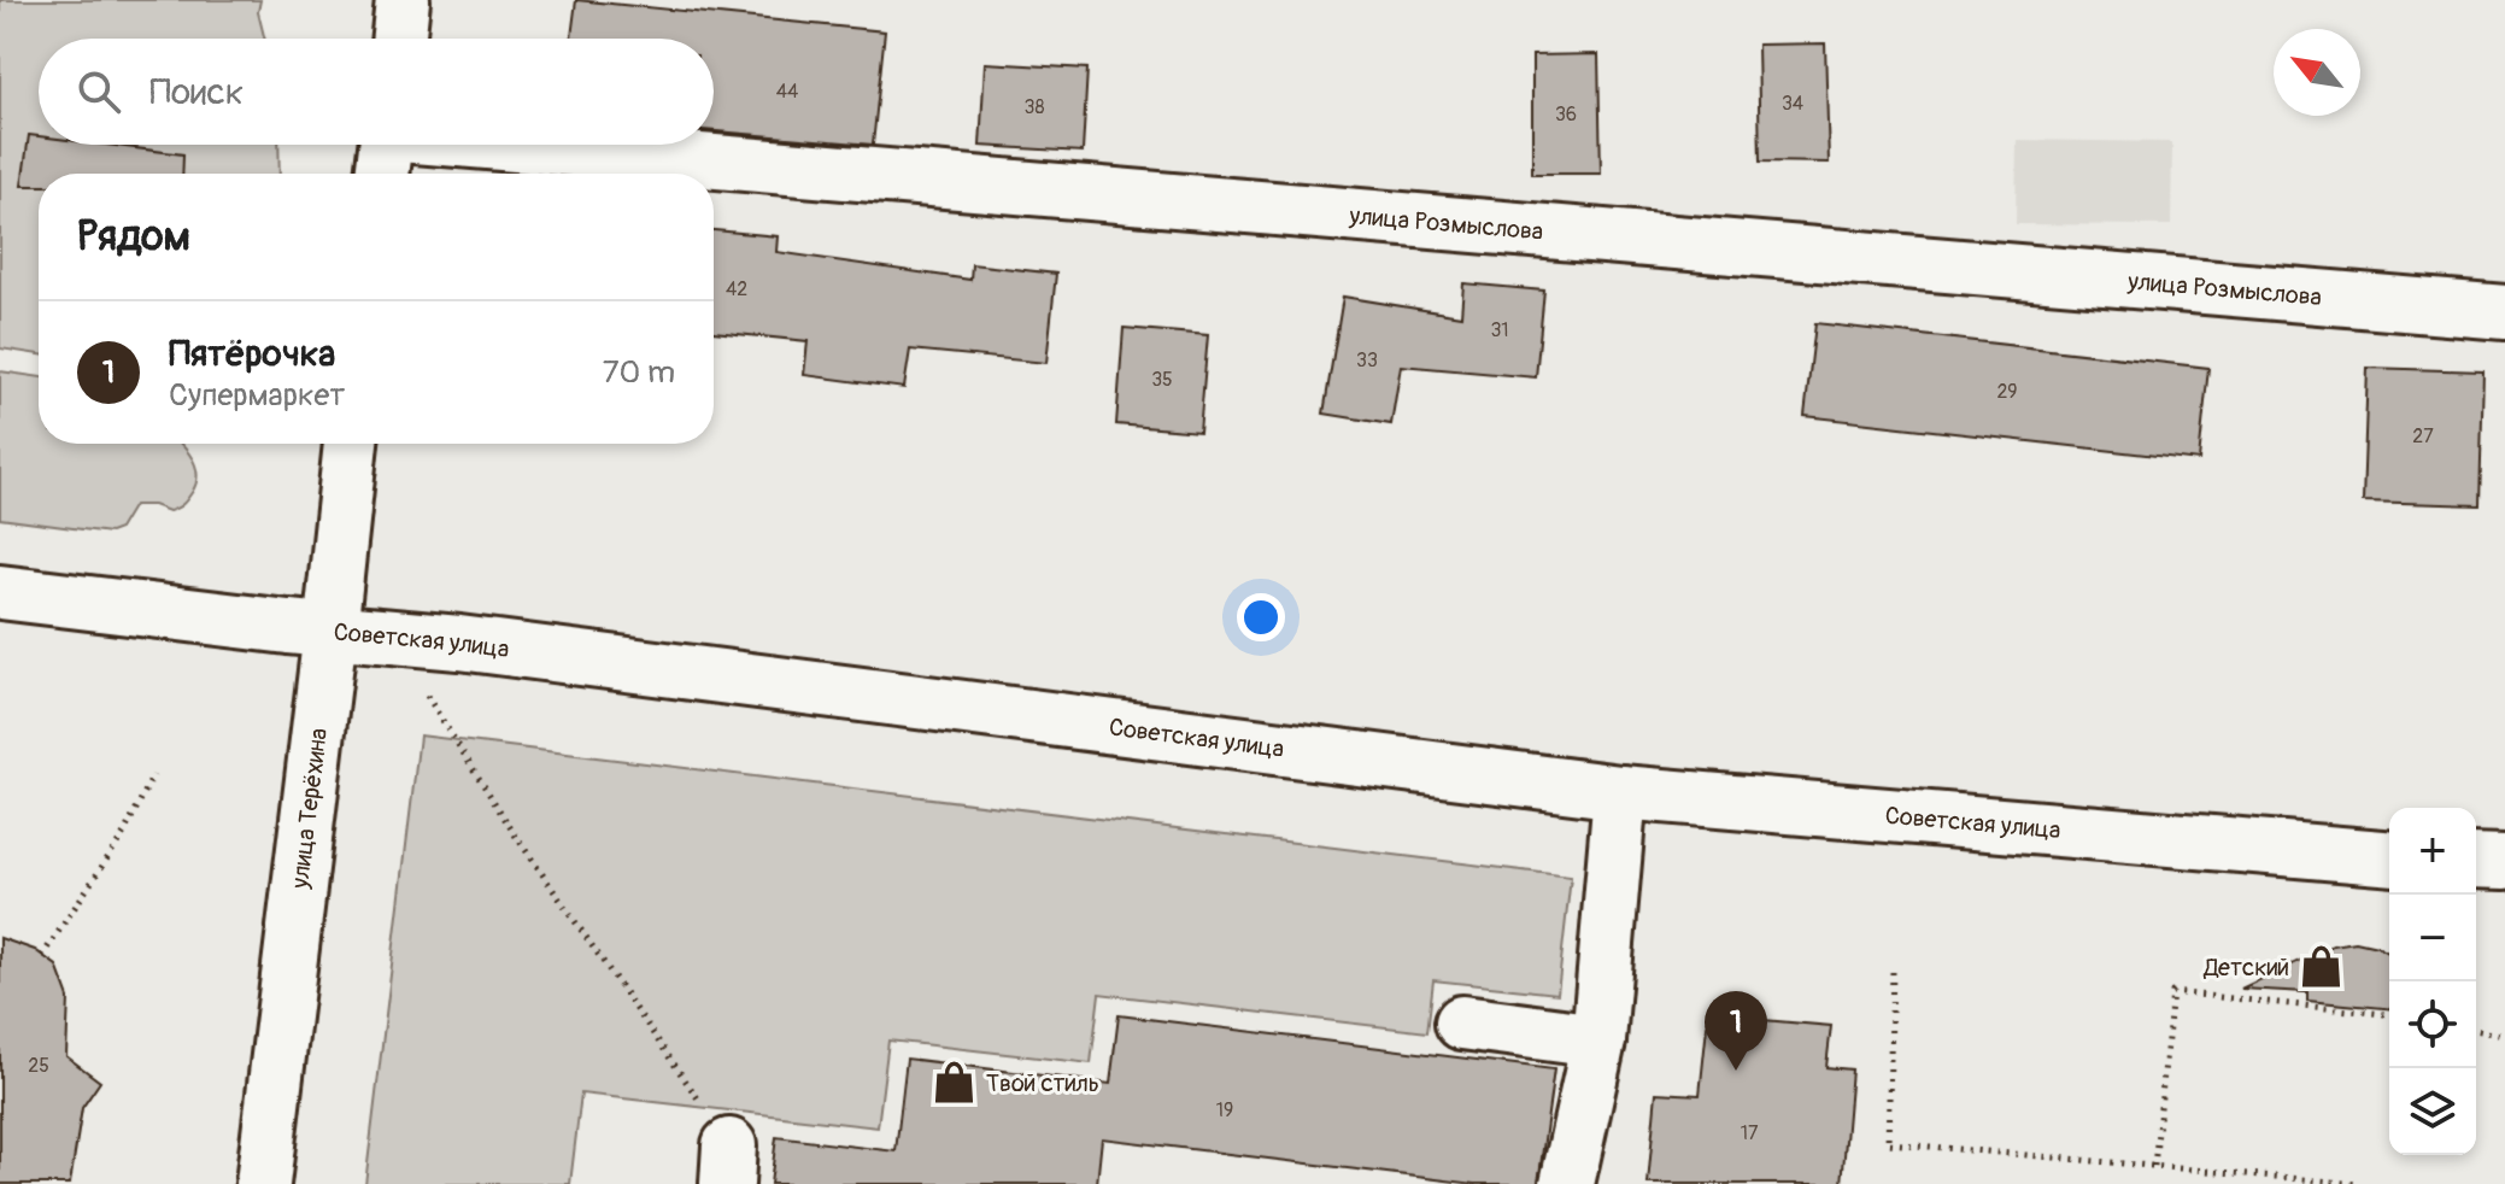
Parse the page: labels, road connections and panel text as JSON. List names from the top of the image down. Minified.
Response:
{"streets":{"main road":["улица Розмыслова","Советская улица","улица Терёхина"]},"crossings":[["Советская улица","улица Терёхина"]],"places":{"shop":["Детский","Твой стиль"]},"house_numbers":["44","34","38","36","42","31","33","35","29","27","25","19","17"],"north":"top left","page":{"search":"Поиск","heading":"Рядом","list":[{"mark":"1","name":"Пятёрочка","note":"Супермаркет","value":"70 m"}],"map_buttons":["+","−"],"pins":"1"}}
